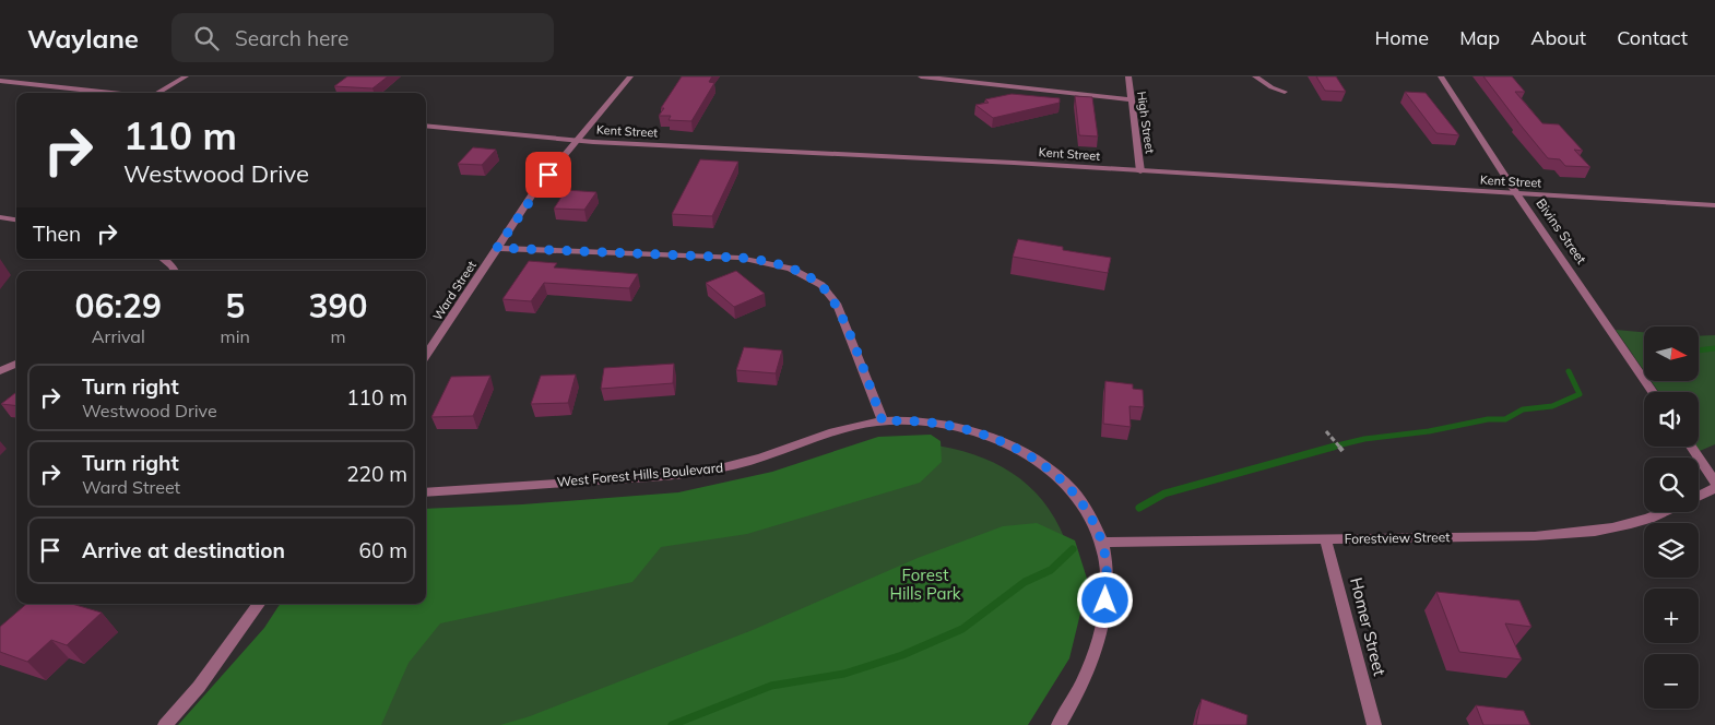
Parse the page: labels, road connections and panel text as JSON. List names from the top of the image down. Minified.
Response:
{"streets":{"street":["High Street","Kent Street","Bivins Street","Ward Street","West Forest Hills Boulevard","Forestview Street","Homer Street"]},"crossings":[["High Street","Kent Street"],["Kent Street","Bivins Street"],["Kent Street","Ward Street"],["West Forest Hills Boulevard","Forestview Street"],["Forestview Street","Homer Street"]],"parks":["Forest Hills Park"],"north":"right","page":{"header":"Waylane","search":"Search here","nav":["Home","Map","About","Contact"],"turn":["110 m","Westwood Drive"],"then":"Then","eta":["06:29","Arrival","5","min","390","m"],"map_buttons":["+","−"],"list":[{"name":"Turn right","note":"Westwood Drive","value":"110 m"},{"name":"Turn right","note":"Ward Street","value":"220 m"},{"name":"Arrive at destination","value":"60 m"}]}}
